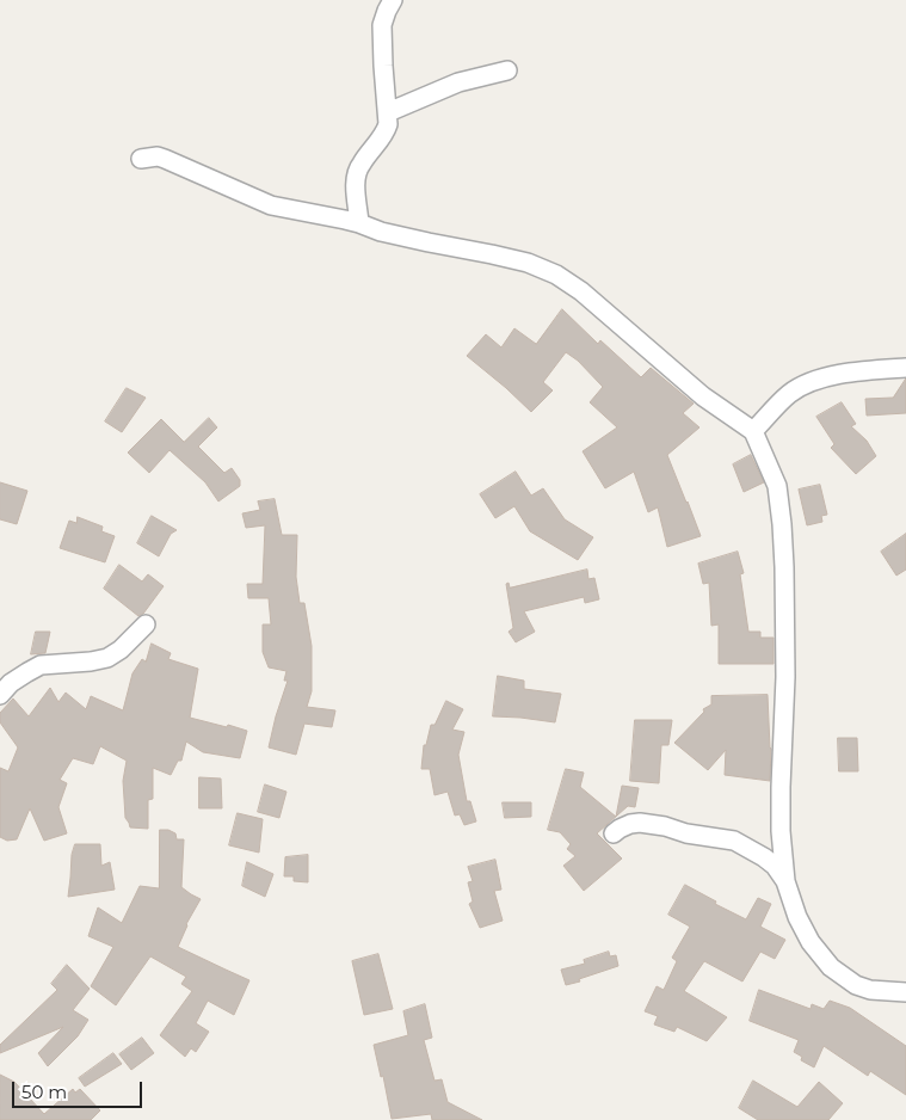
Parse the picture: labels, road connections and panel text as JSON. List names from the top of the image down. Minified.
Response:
{"scale_bar":"50 m"}
